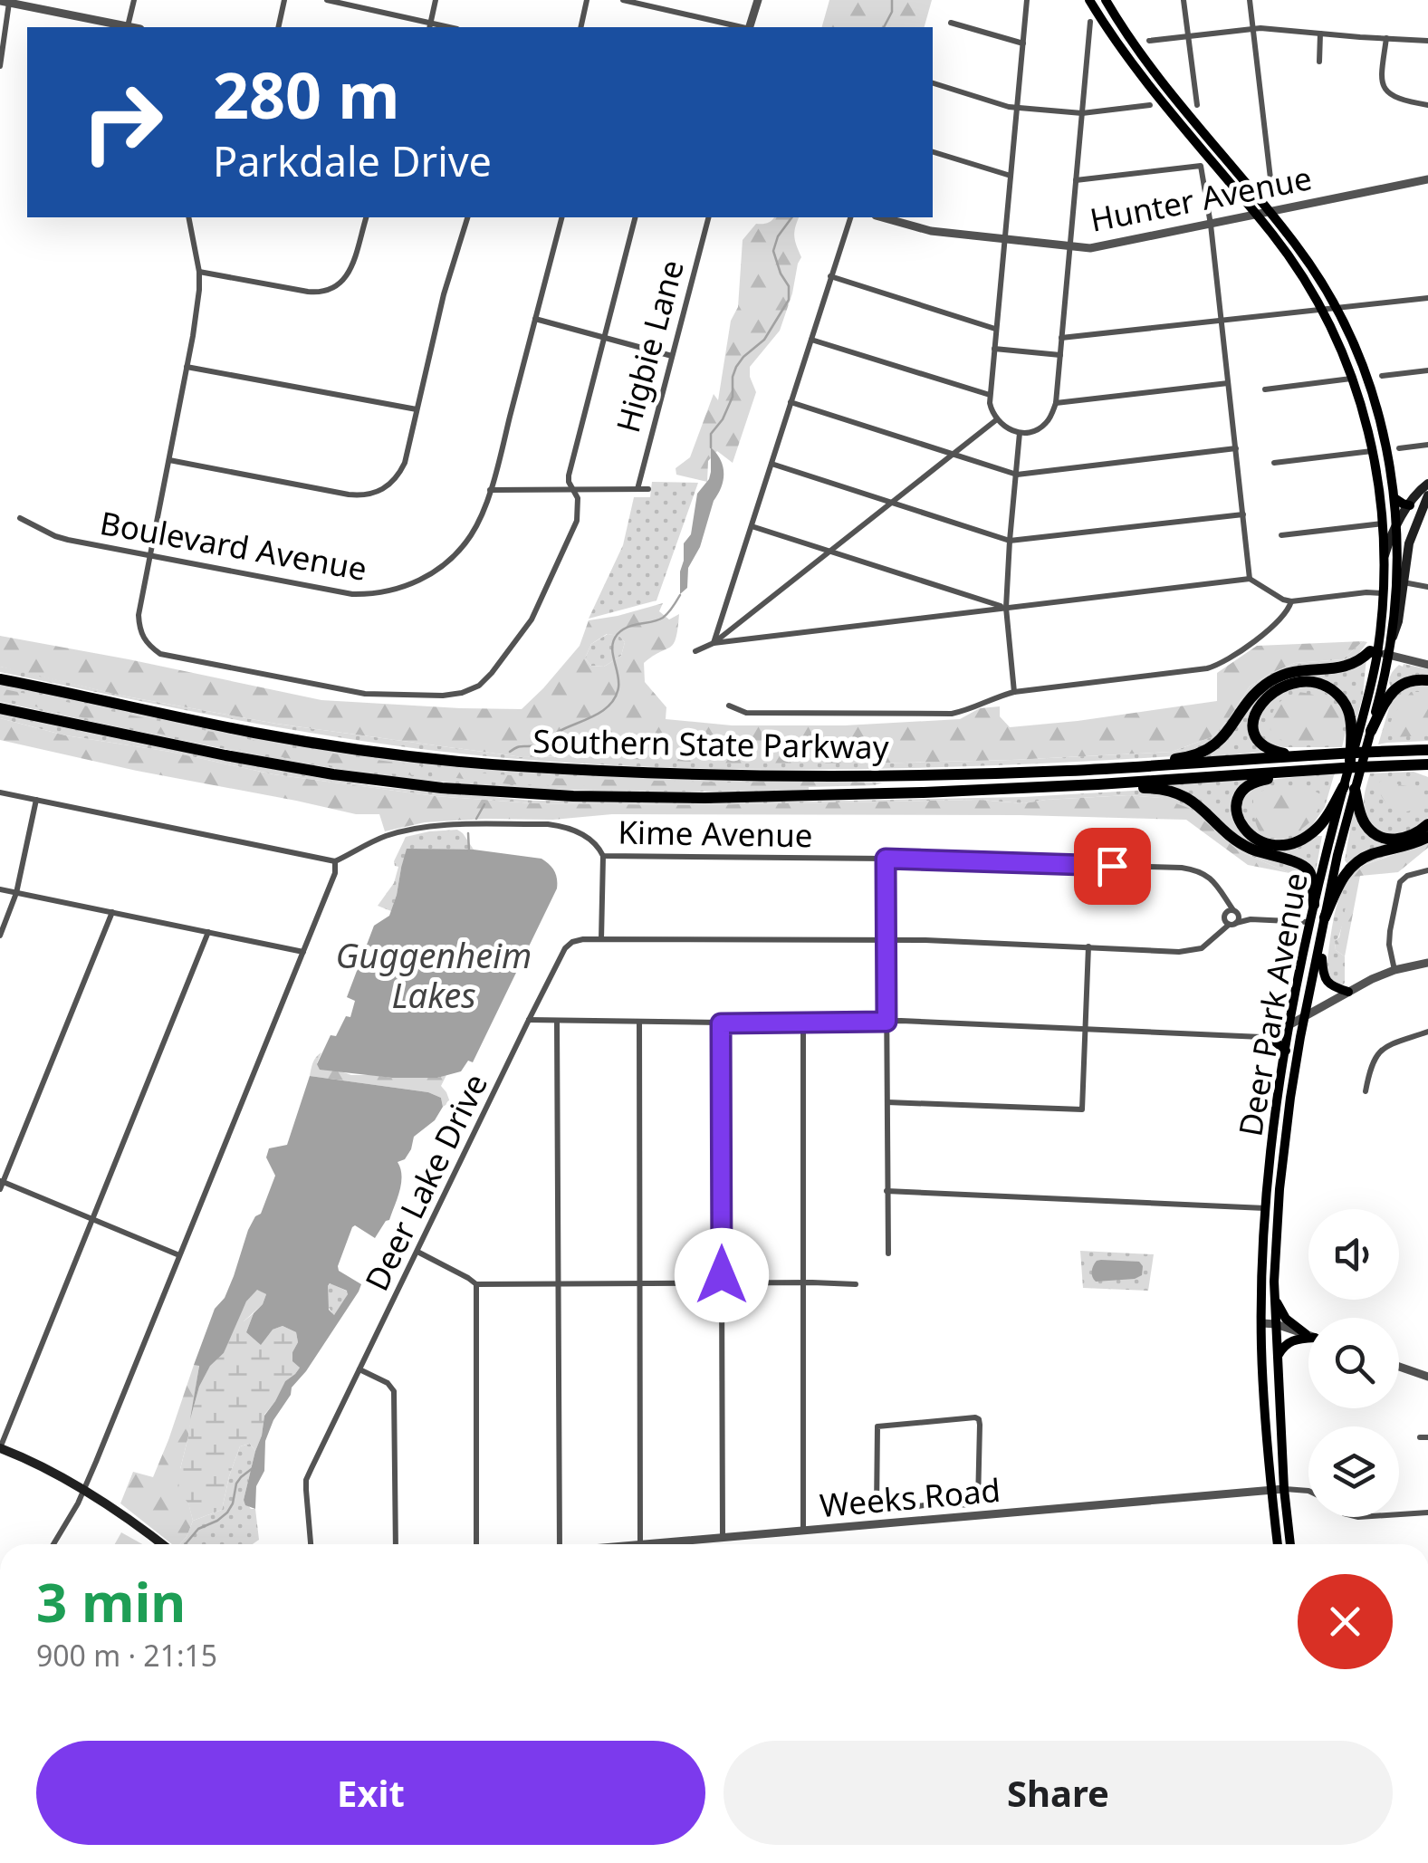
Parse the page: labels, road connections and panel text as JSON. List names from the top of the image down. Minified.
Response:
{"streets":{"highway":["Southern State Parkway"],"main road":["Deer Park Avenue"],"street":["Hunter Avenue","Higbie Lane","Boulevard Avenue","Kime Avenue","Deer Lake Drive","Weeks Road"]},"crossings":[["Deer Park Avenue","Weeks Road"]],"water":["Guggenheim Lakes"],"page":{"turn":["280 m","Parkdale Drive"],"heading":["3 min","900 m · 21:15"],"buttons":["Exit","Share"]}}
